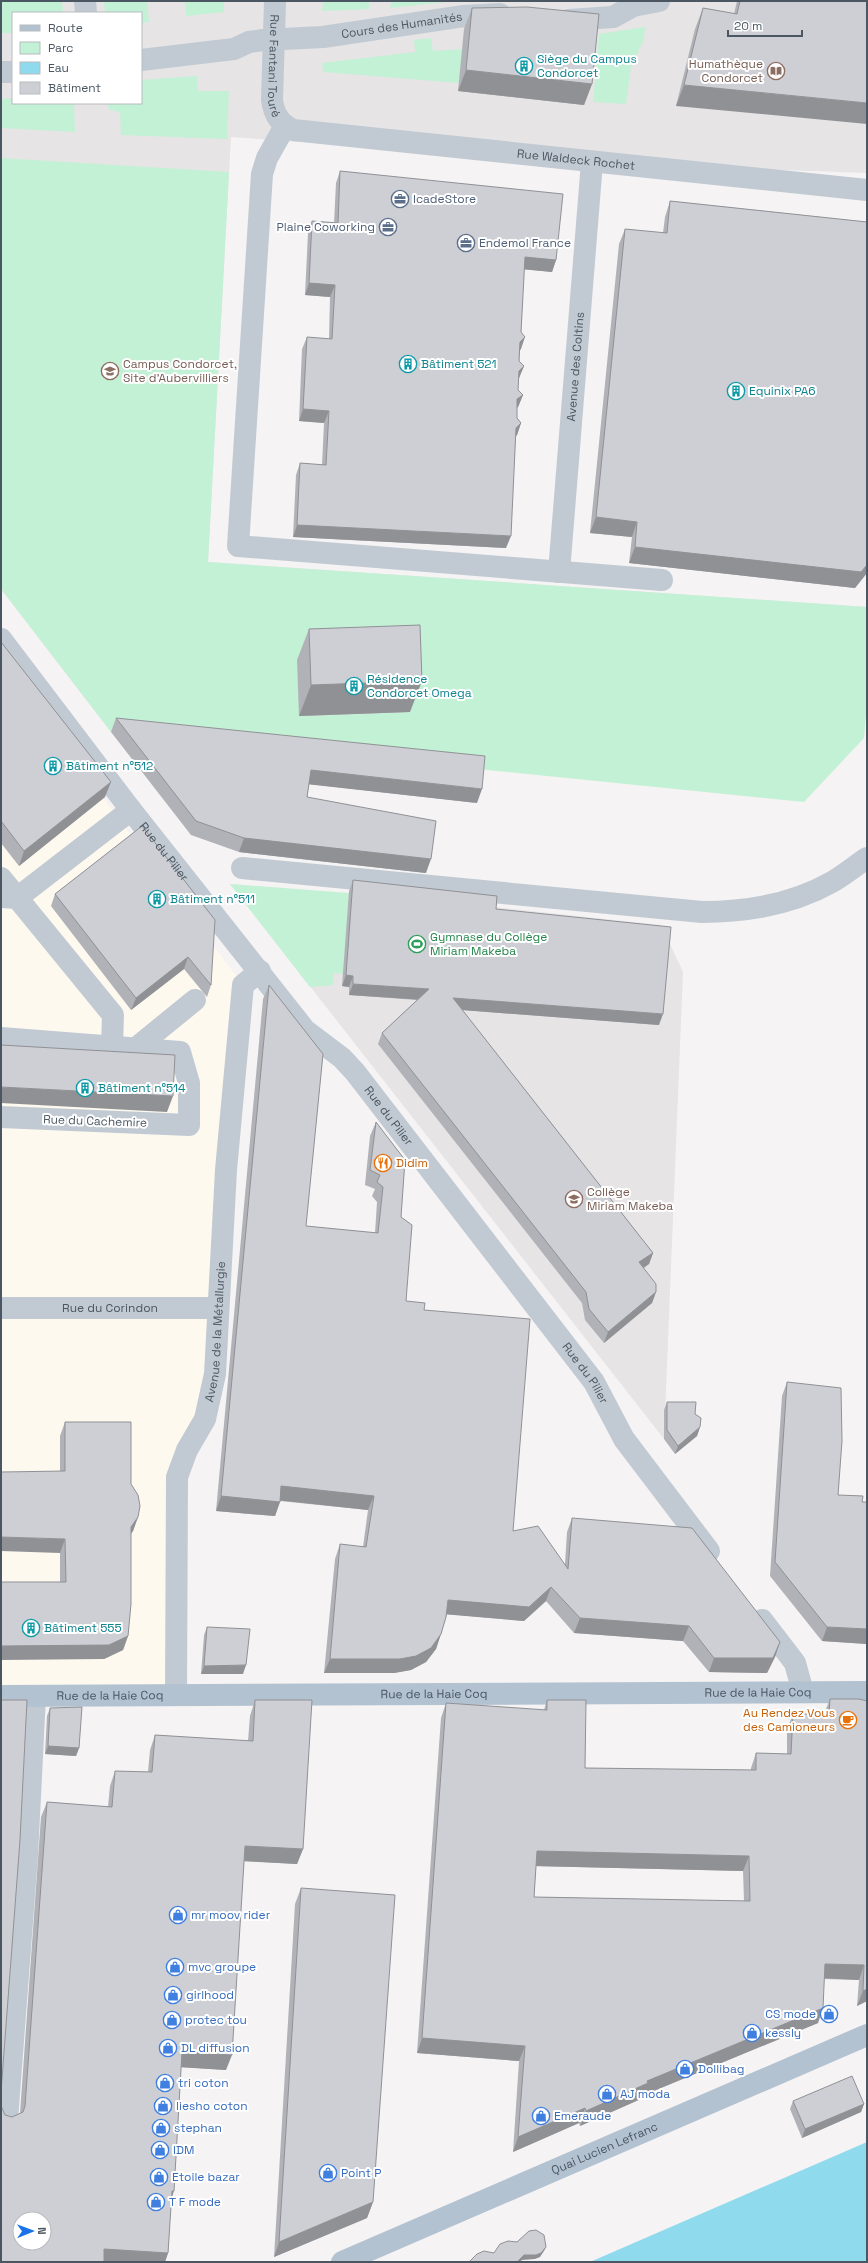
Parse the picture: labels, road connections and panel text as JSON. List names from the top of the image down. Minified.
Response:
{"streets":{"main road":["Rue de la Haie Coq","Quai Lucien Lefranc"],"street":["Cours des Humanités","Rue Fantani Touré","Rue Waldeck Rochet","Avenue des Coltins","Rue du Pilier","Rue du Cachemire","Rue du Corindon","Avenue de la Métallurgie"]},"crossings":[["Cours des Humanités","Rue Fantani Touré"],["Rue Fantani Touré","Rue Waldeck Rochet"],["Rue Waldeck Rochet","Avenue des Coltins"],["Rue du Pilier","Avenue de la Métallurgie"],["Rue du Corindon","Avenue de la Métallurgie"],["Avenue de la Métallurgie","Rue de la Haie Coq"]],"places":{"building":["Siège du Campus Condorcet","Bâtiment 521","Equinix PA6","Résidence Condorcet Omega","Bâtiment n°512","Bâtiment n°511","Bâtiment n°514","Bâtiment 555"],"library":["Humathèque Condorcet"],"office":["IcadeStore","Plaine Coworking","Endemol France"],"school or university":["Campus Condorcet, Site d'Aubervilliers","Collège Miriam Makeba"],"sports":["Gymnase du Collège Miriam Makeba"],"restaurant":["Didim"],"cafe":["Au Rendez Vous des Camioneurs"],"shop":["mr moov rider","mvc groupe","girlhood","CS mode","protec tou","kessly","DL diffusion","Dollibag","tri coton","AJ moda","liesho coton","Emeraude","stephan","IDM","Point P","Etoile bazar","T F mode"]},"legend":["Route","Parc","Eau","Bâtiment"],"scale_bar":"20 m","north":"right"}
